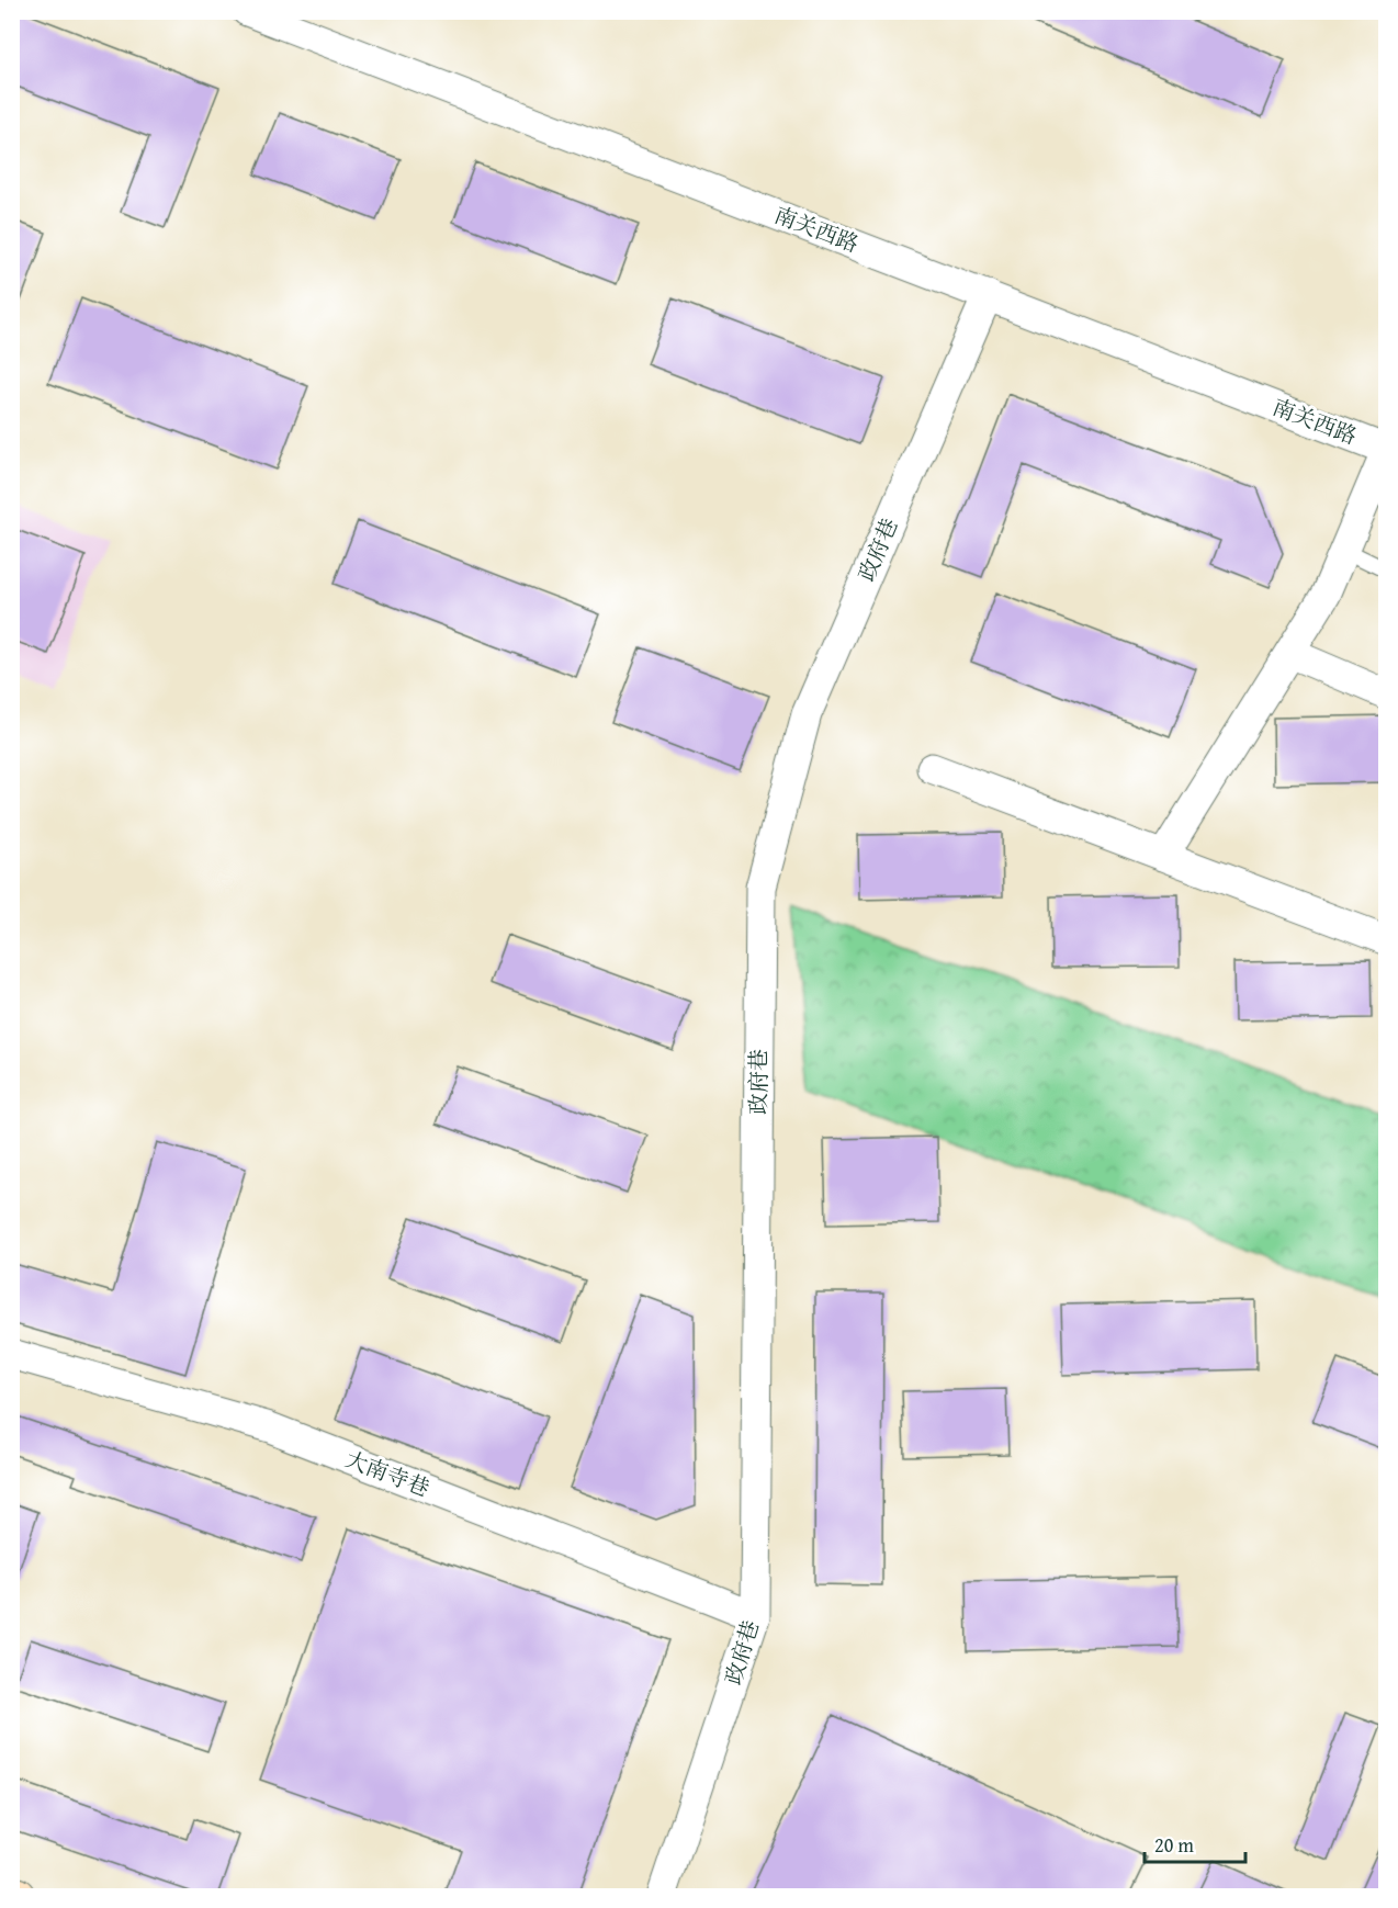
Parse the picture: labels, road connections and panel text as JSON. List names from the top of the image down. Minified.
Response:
{"streets":{"street":["南关西路","政府巷","大南寺巷"]},"crossings":[["南关西路","政府巷"],["政府巷","大南寺巷"]],"scale_bar":"20 m"}
